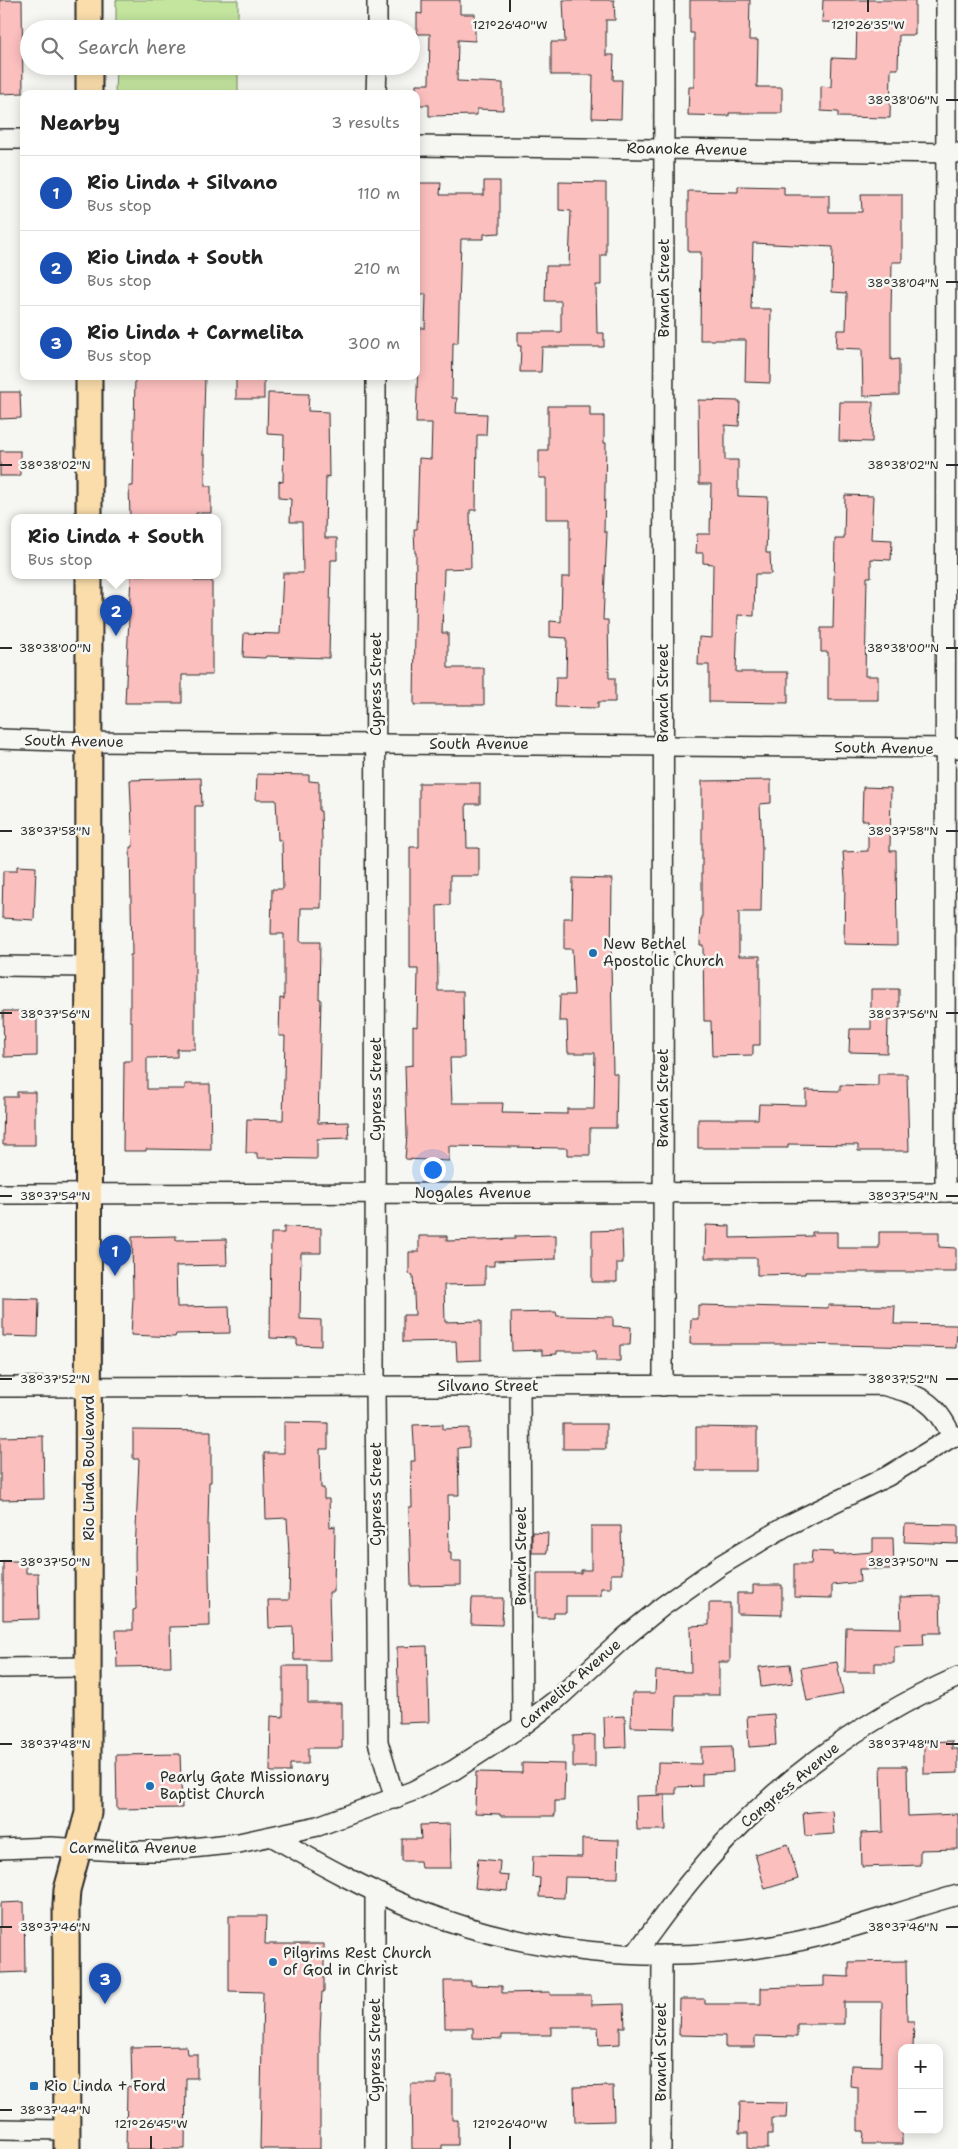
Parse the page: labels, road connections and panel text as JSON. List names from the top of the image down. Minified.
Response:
{"streets":{"main road":["Rio Linda Boulevard"],"street":["Roanoke Avenue","Branch Street","Cypress Street","South Avenue","Nogales Avenue","Silvano Street","Carmelita Avenue","Congress Avenue"]},"crossings":[["Roanoke Avenue","Branch Street"],["Branch Street","South Avenue"],["Branch Street","Nogales Avenue"],["Branch Street","Silvano Street"],["Branch Street","Carmelita Avenue"],["Cypress Street","South Avenue"],["Cypress Street","Nogales Avenue"],["Cypress Street","Silvano Street"],["Cypress Street","Carmelita Avenue"],["South Avenue","Rio Linda Boulevard"],["Nogales Avenue","Rio Linda Boulevard"],["Silvano Street","Rio Linda Boulevard"],["Silvano Street","Carmelita Avenue"],["Rio Linda Boulevard","Carmelita Avenue"]],"places":{"other":["New Bethel Apostolic Church","Pearly Gate Missionary Baptist Church","Pilgrims Rest Church of God in Christ"],"transit":["Rio Linda + Ford"]},"page":{"search":"Search here","heading":["Nearby","3 results"],"list":[{"mark":"1","name":"Rio Linda + Silvano","note":"Bus stop","value":"110 m"},{"mark":"2","name":"Rio Linda + South","note":"Bus stop","value":"210 m"},{"mark":"3","name":"Rio Linda + Carmelita","note":"Bus stop","value":"300 m"}],"popup":["Rio Linda + South","Bus stop"],"pins":["2","1","3"],"map_buttons":["+","−"]},"coordinates":["121°26'40\"W","121°26'35\"W","38°38'06\"N","38°38'04\"N","38°38'02\"N","38°38'00\"N","38°37'58\"N","38°37'56\"N","38°37'54\"N","38°37'52\"N","38°37'50\"N","38°37'48\"N","38°37'46\"N","38°37'44\"N","121°26'45\"W"]}
